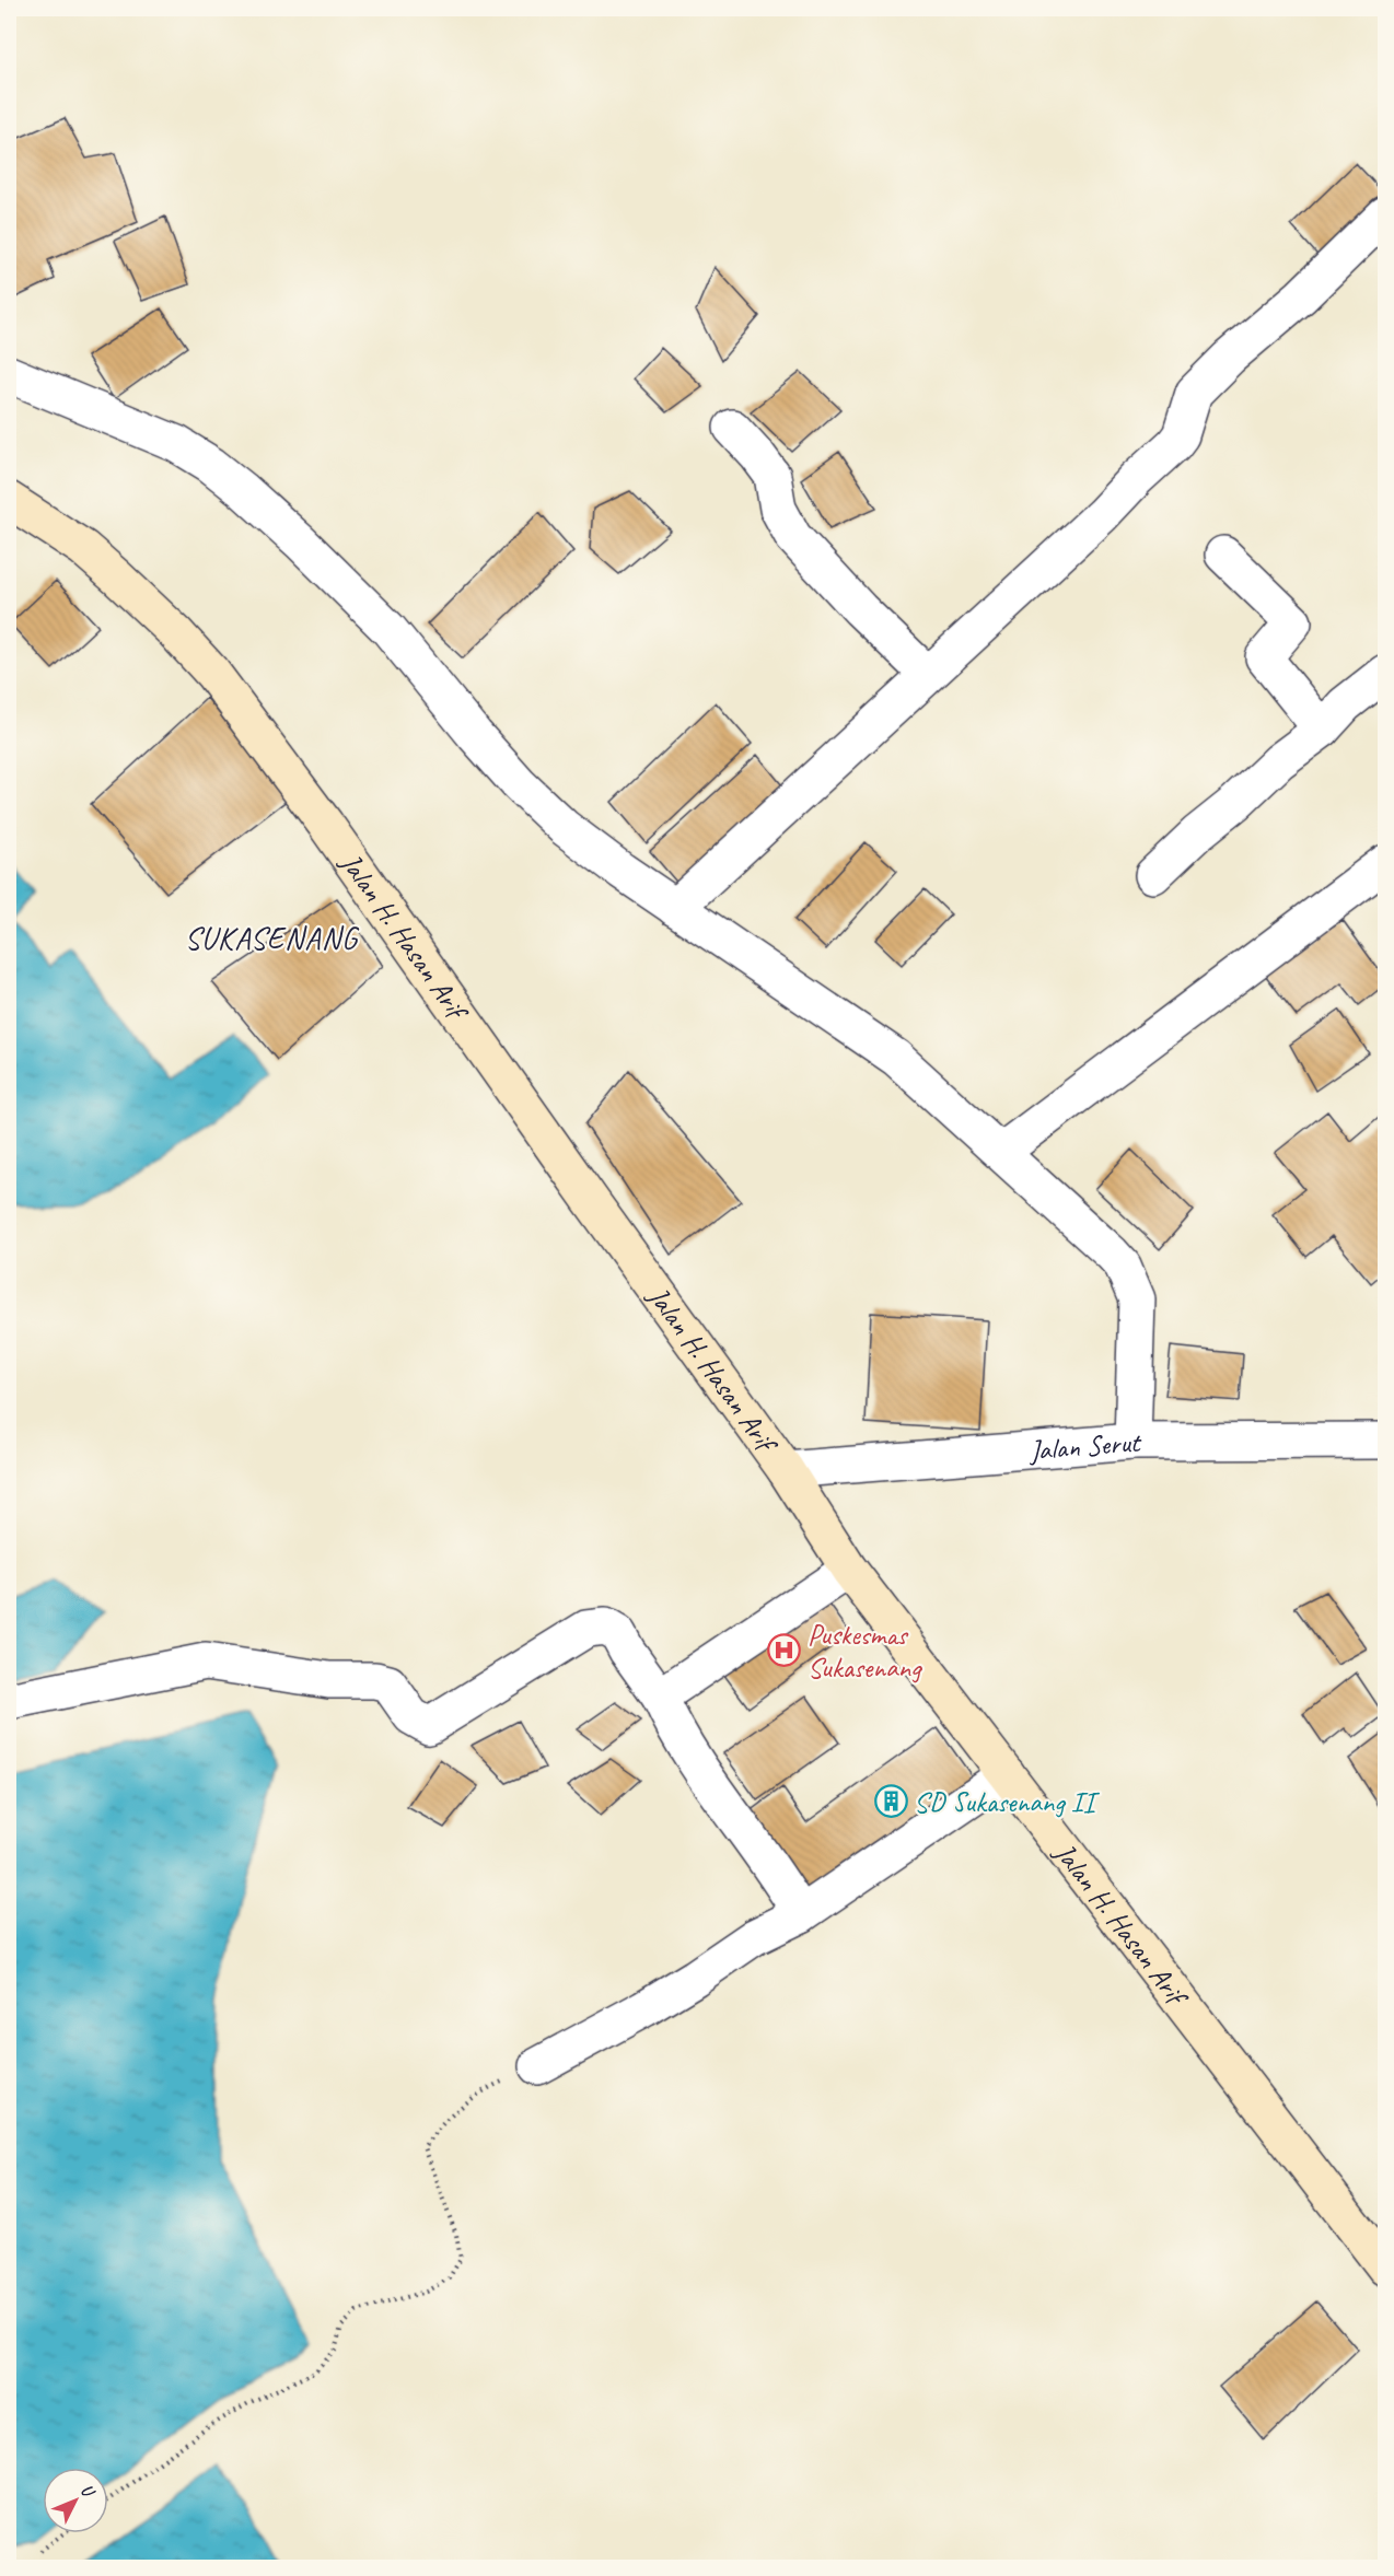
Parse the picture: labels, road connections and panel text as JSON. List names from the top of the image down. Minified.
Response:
{"streets":{"main road":["Jalan H. Hasan Arif"],"street":["Jalan Serut"]},"crossings":[["Jalan H. Hasan Arif","Jalan Serut"]],"districts":["SUKASENANG"],"places":{"hospital":["Puskesmas Sukasenang"],"building":["SD Sukasenang II"]},"north":"top right"}
